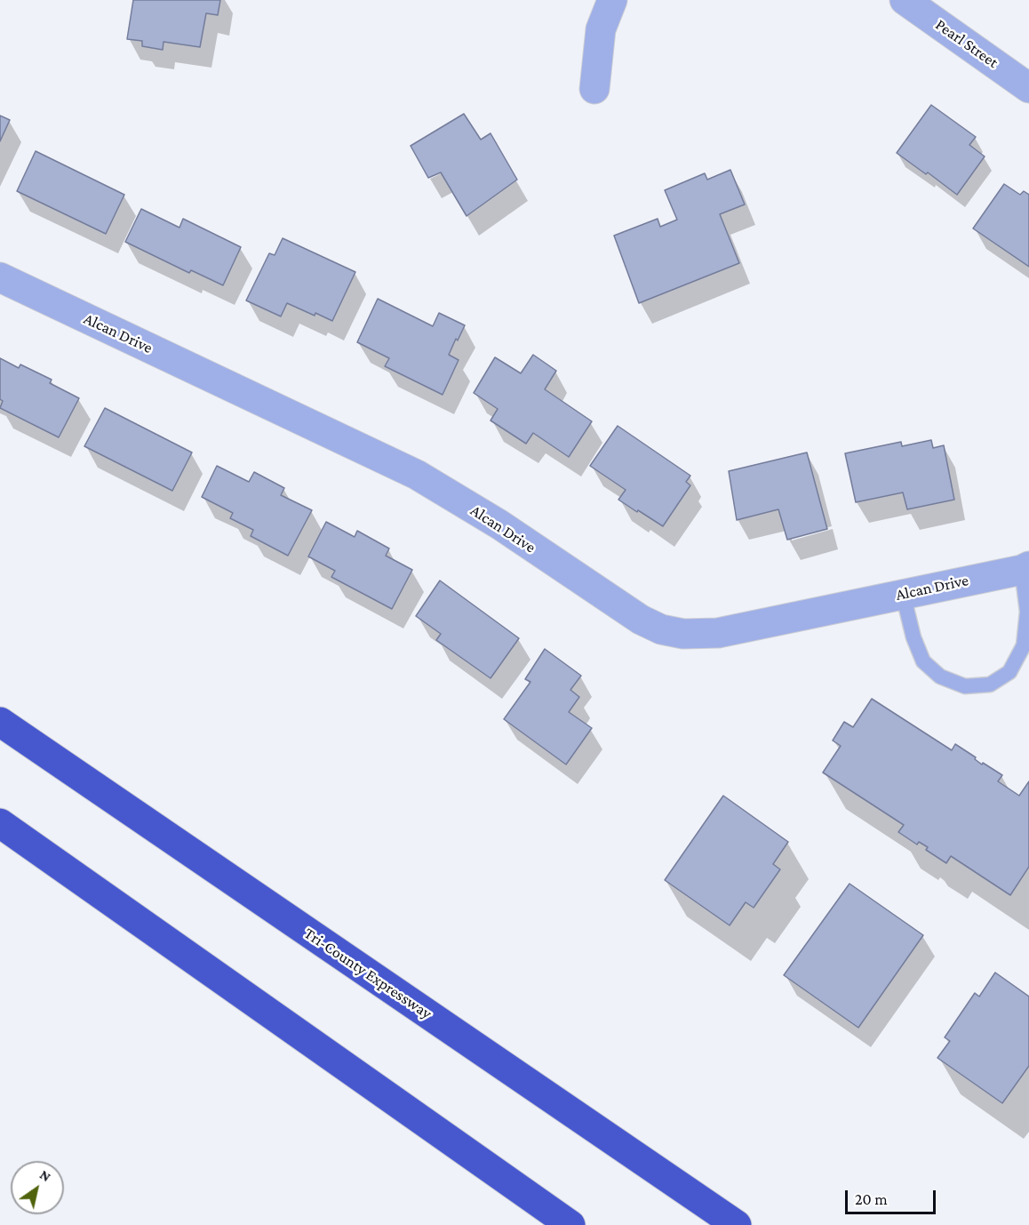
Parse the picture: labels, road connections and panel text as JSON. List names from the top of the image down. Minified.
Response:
{"streets":{"highway":["Tri-County Expressway"],"street":["Pearl Street","Alcan Drive"]},"scale_bar":"20 m","north":"top right"}
